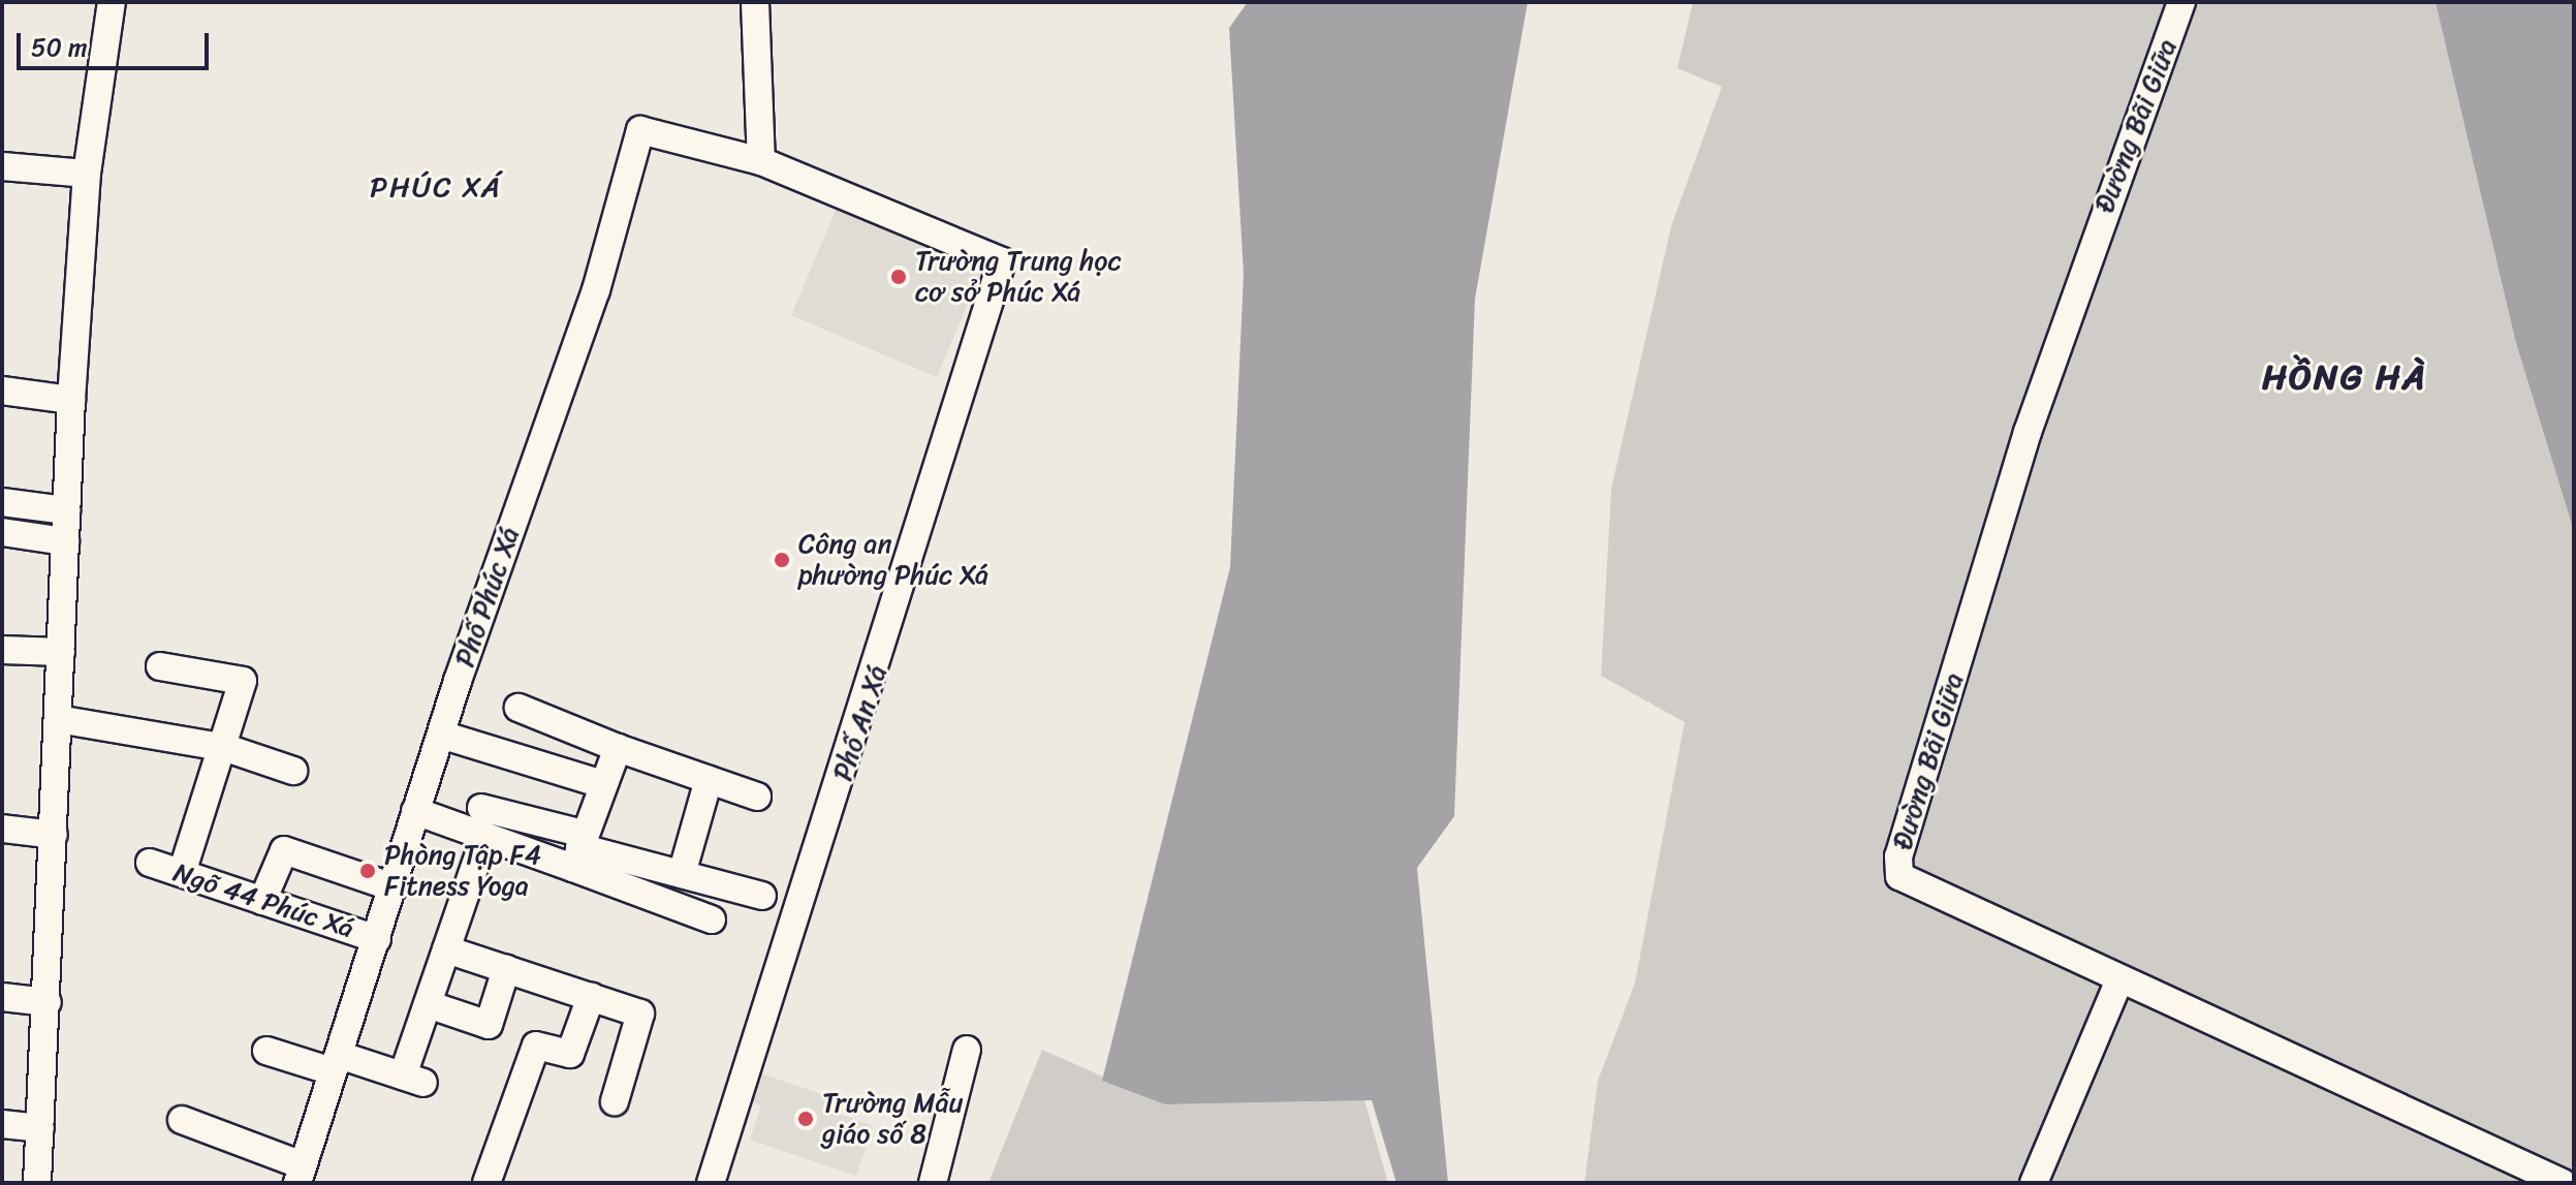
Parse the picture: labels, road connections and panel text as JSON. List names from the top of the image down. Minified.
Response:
{"streets":{"street":["Đường Bãi Giữa","Phố Phúc Xá","Phố An Xá","Ngõ 44 Phúc Xá"]},"crossings":[["Phố Phúc Xá","Phố An Xá"],["Phố Phúc Xá","Ngõ 44 Phúc Xá"]],"districts":["PHÚC XÁ","HỒNG HÀ"],"places":["Trường Trung học cơ sở Phúc Xá","Công an phường Phúc Xá","Phòng Tập F4 Fitness Yoga","Trường Mẫu giáo số 8"],"scale_bar":"50 m"}
